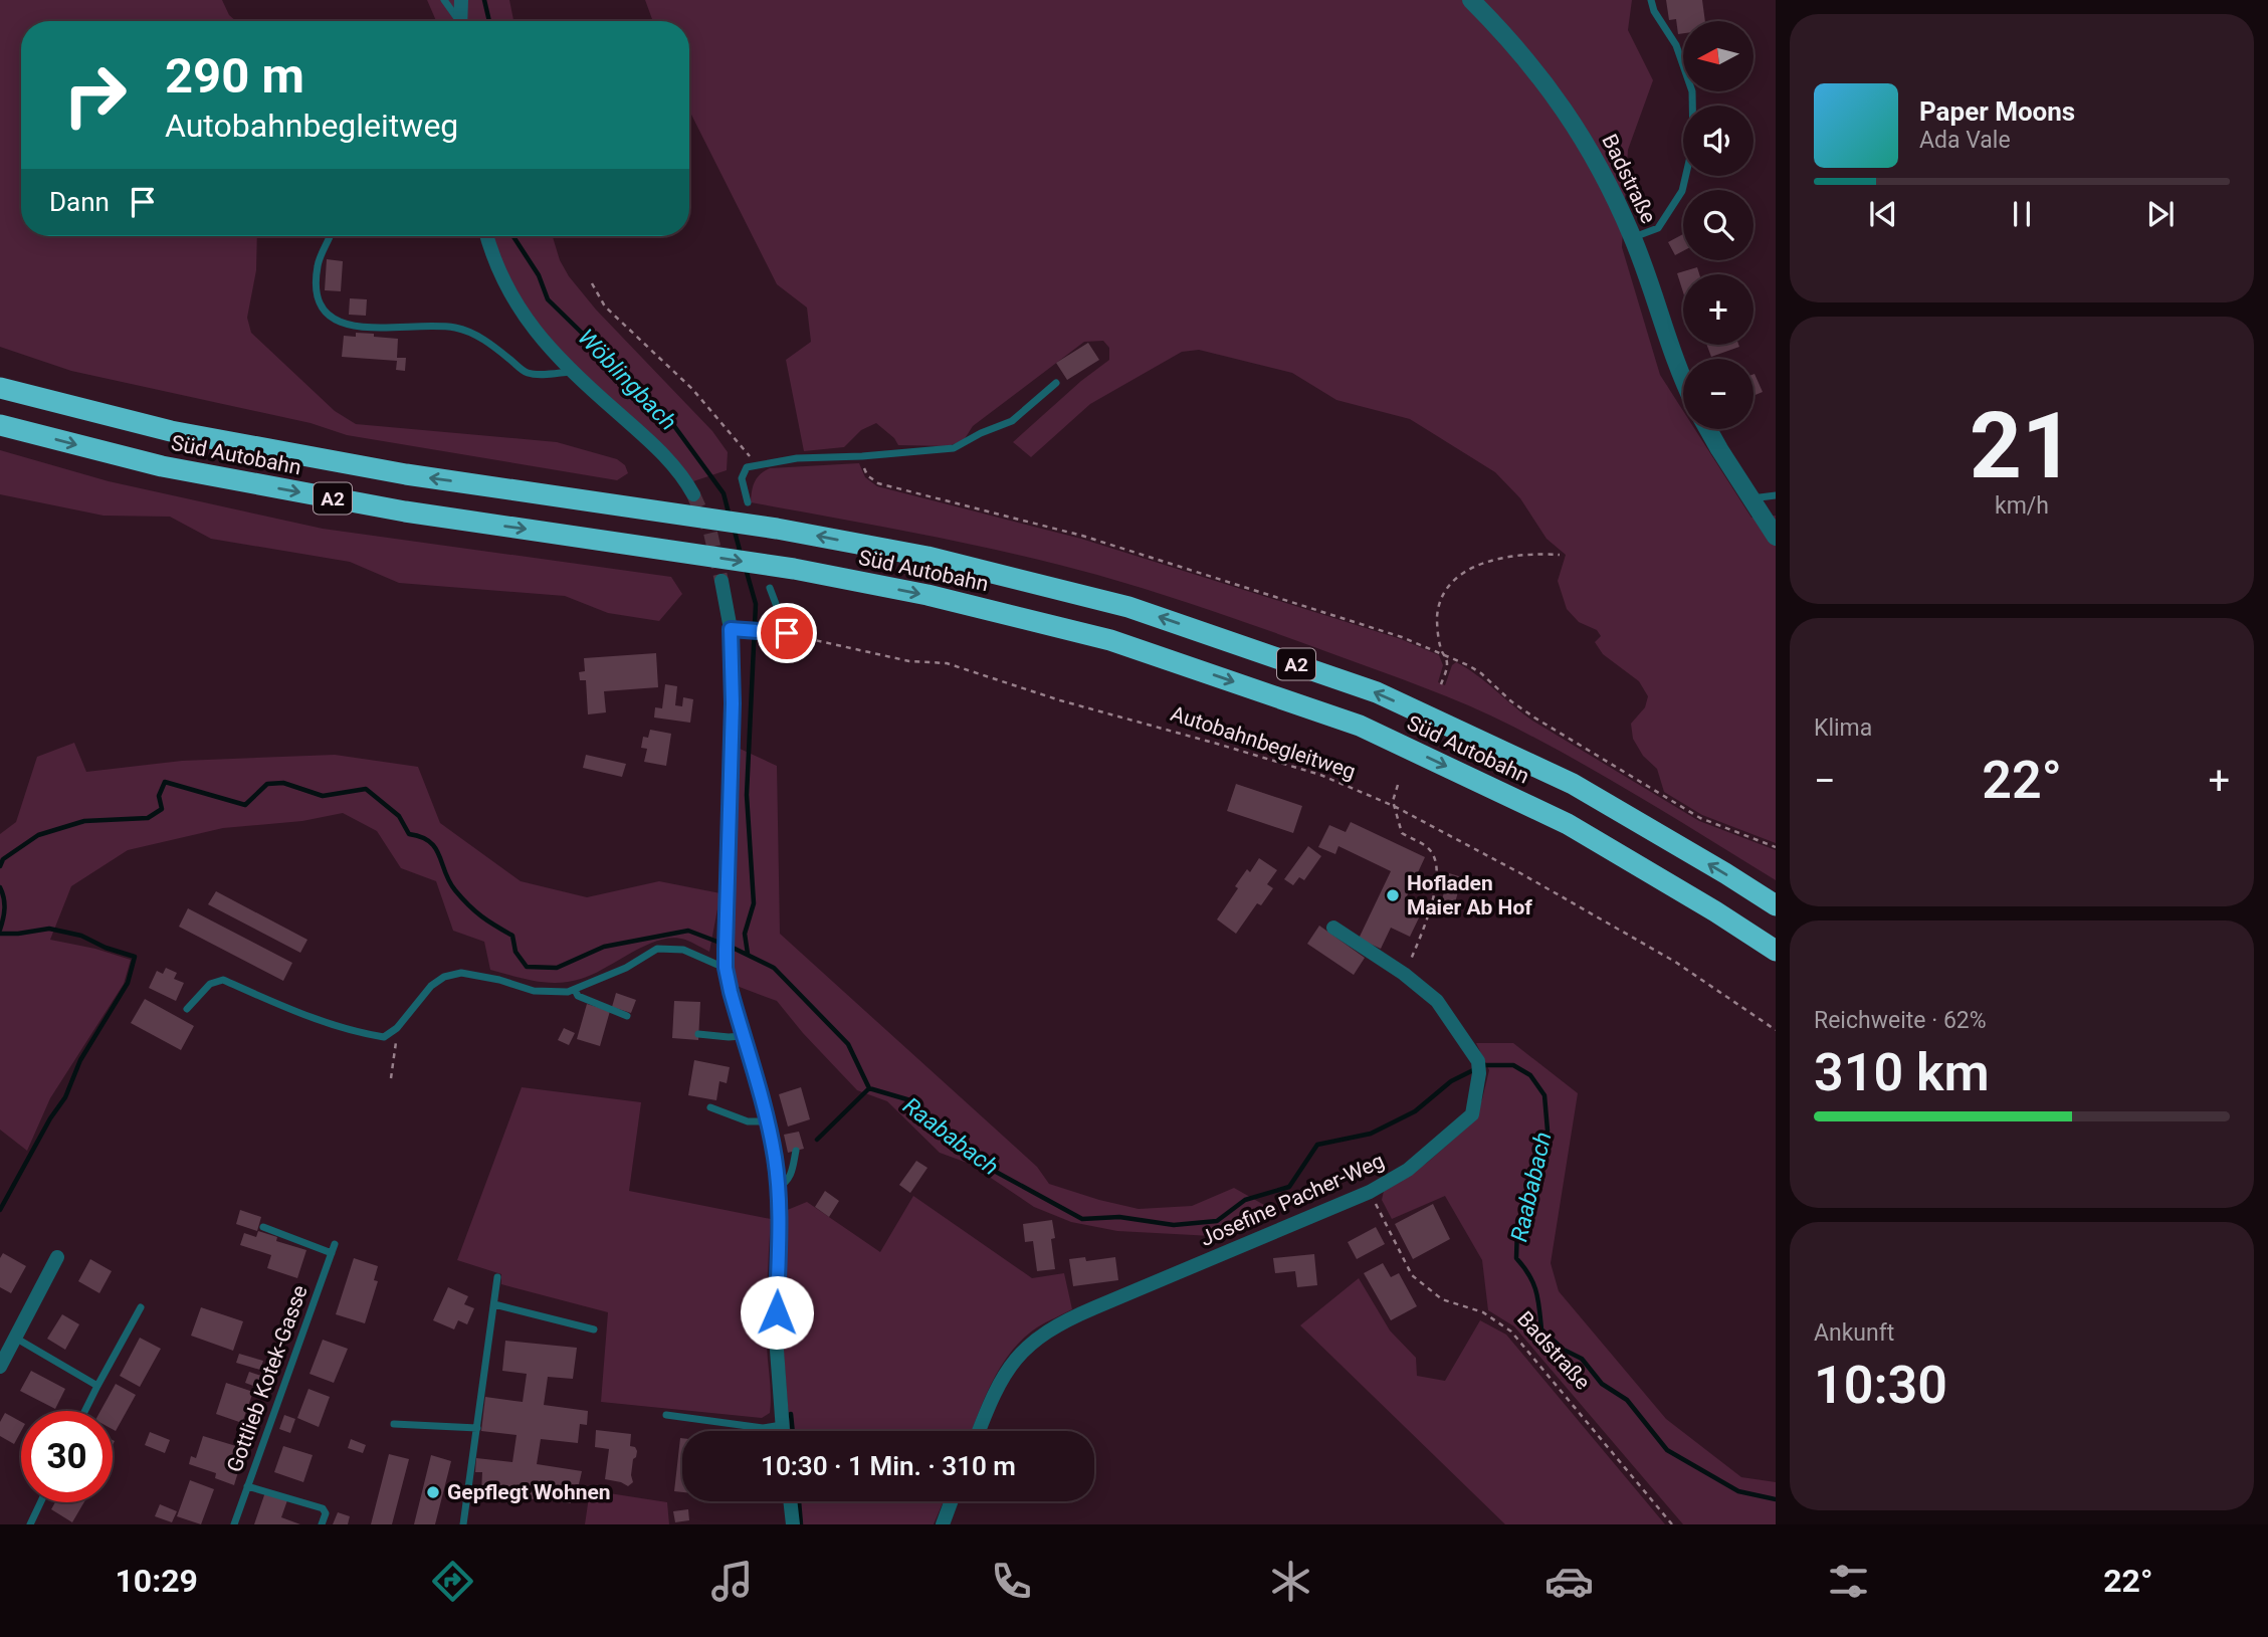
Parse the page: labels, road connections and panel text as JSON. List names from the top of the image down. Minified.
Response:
{"streets":{"highway":["Süd Autobahn","A2"],"street":["Badstraße","Josefine Pacher-Weg"],"lane":["Gottlieb Kotek-Gasse"],"path":["Autobahnbegleitweg"]},"crossings":[["Badstraße","Josefine Pacher-Weg"]],"water":["Wöblingbach","Raababach"],"places":["Hofladen Maier Ab Hof","Gepflegt Wohnen"],"north":"left","page":{"map_buttons":["+","−"],"turn":["290 m","Autobahnbegleitweg"],"song":["Paper Moons","Ada Vale"],"then":"Dann","tile":[["21","km/h"],"Klima",["Reichweite · 62%","310 km"],["Ankunft","10:30"]],"heat":["−","22°","+"],"limit":"30","trip":"10:30 · 1 Min. · 310 m","tabs":["10:29","22°"]}}
